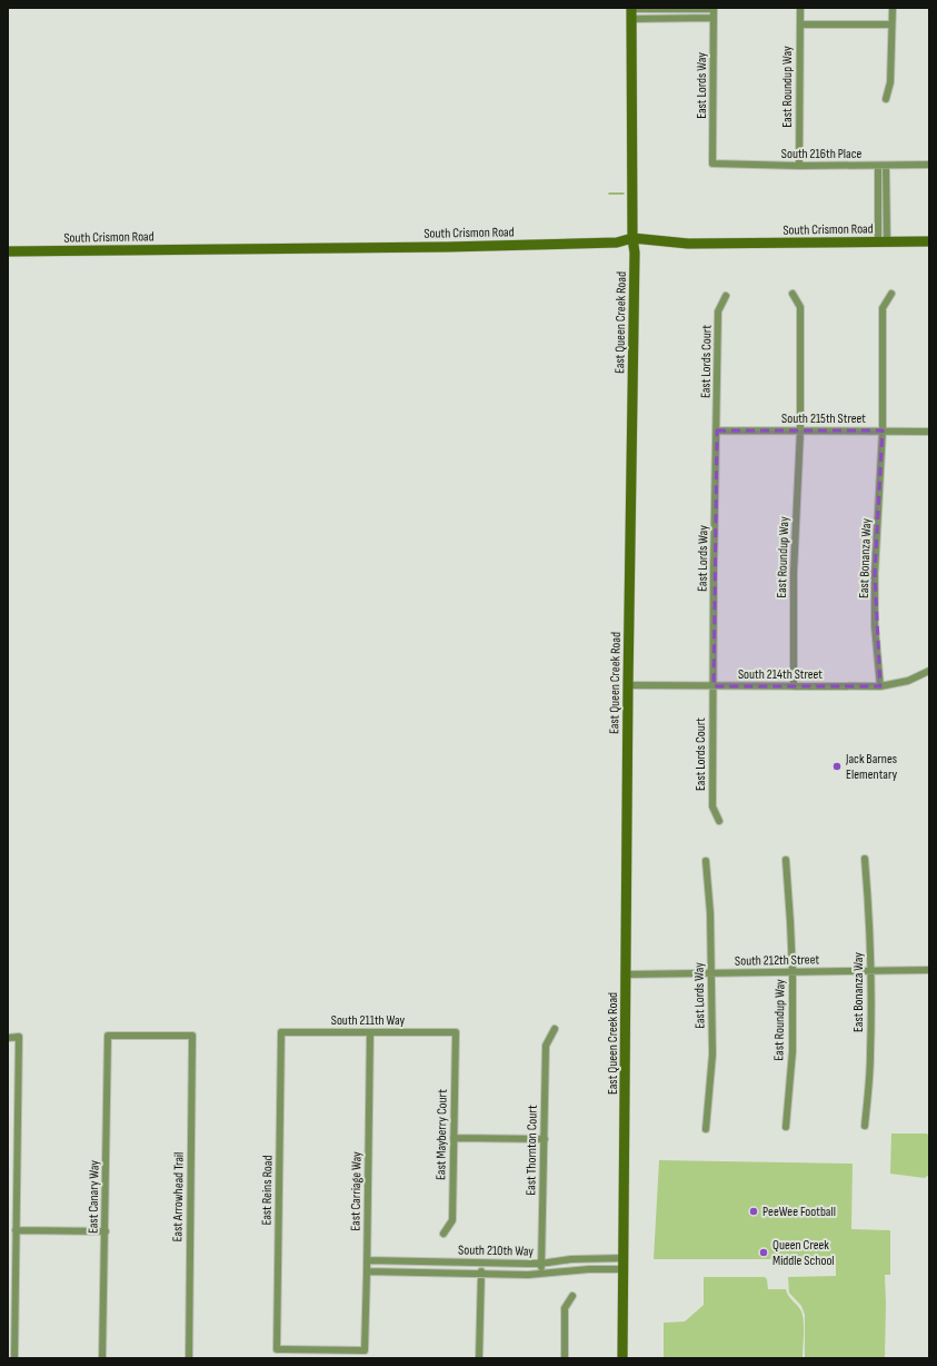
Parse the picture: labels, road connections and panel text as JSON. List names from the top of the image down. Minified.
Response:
{"streets":{"main road":["South Crismon Road","East Queen Creek Road"],"street":["East Lords Way","East Roundup Way","South 216th Place","East Lords Court","South 215th Street","East Bonanza Way","South 214th Street","South 212th Street","South 211th Way","East Mayberry Court","East Thornton Court","East Reins Road","East Carriage Way","East Canary Way","East Arrowhead Trail","South 210th Way"]},"crossings":[["East Lords Way","South 216th Place"],["East Lords Way","East Lords Court"],["East Lords Way","South 215th Street"],["East Lords Way","South 214th Street"],["East Lords Way","South 212th Street"],["East Roundup Way","South 216th Place"],["East Roundup Way","South 215th Street"],["East Roundup Way","South 214th Street"],["East Roundup Way","South 212th Street"],["South Crismon Road","East Queen Creek Road"],["East Queen Creek Road","South 214th Street"],["East Queen Creek Road","South 212th Street"],["East Queen Creek Road","South 210th Way"],["East Lords Court","South 215th Street"],["East Lords Court","South 214th Street"],["South 215th Street","East Bonanza Way"],["East Bonanza Way","South 214th Street"],["East Bonanza Way","South 212th Street"],["South 211th Way","East Mayberry Court"],["South 211th Way","East Reins Road"],["South 211th Way","East Carriage Way"],["East Thornton Court","South 210th Way"],["East Reins Road","East Carriage Way"],["East Carriage Way","South 210th Way"],["East Canary Way","East Arrowhead Trail"]],"places":["Jack Barnes Elementary","PeeWee Football","Queen Creek Middle School"]}
